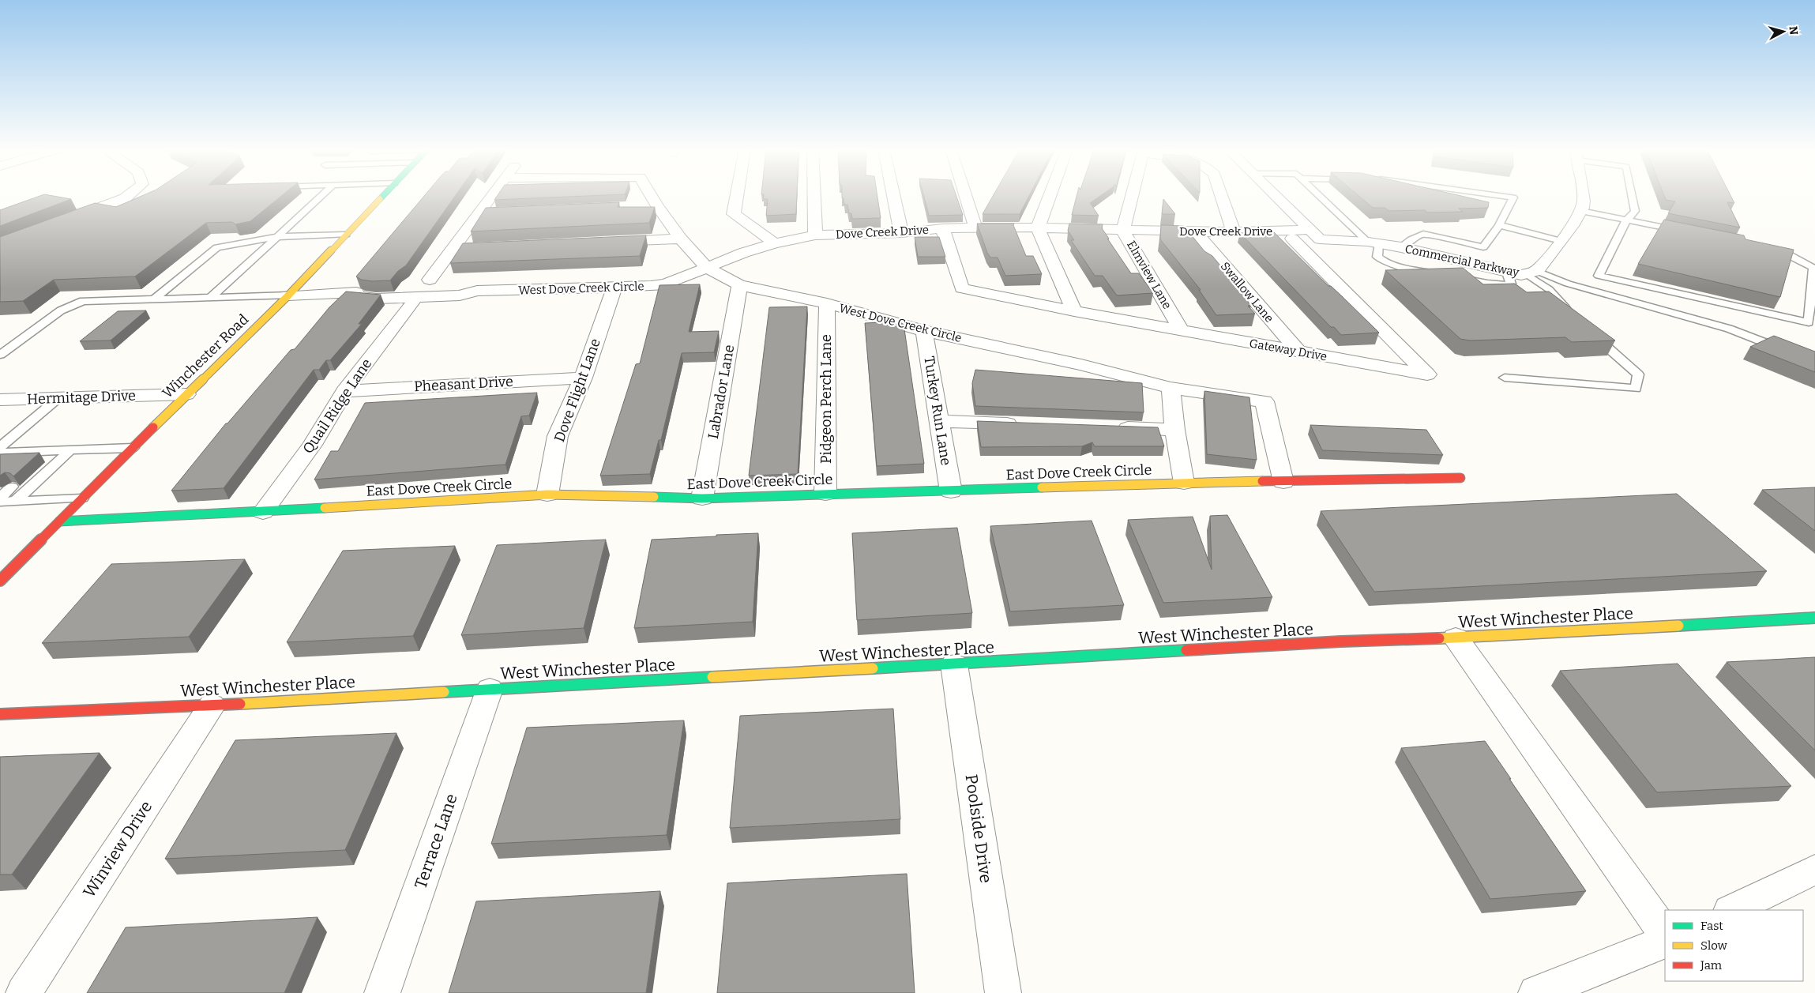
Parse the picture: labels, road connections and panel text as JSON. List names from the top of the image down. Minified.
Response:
{"streets":{"street":["Dove Creek Drive","Commercial Parkway","Elmview Lane","West Dove Creek Circle","Swallow Lane","Gateway Drive","Winchester Road","Pheasant Drive","Dove Flight Lane","Labrador Lane","Hermitage Drive","Pidgeon Perch Lane","Quail Ridge Lane","Turkey Run Lane","East Dove Creek Circle","West Winchester Place","Poolside Drive","Terrace Lane","Winview Drive"]},"crossings":[["Dove Creek Drive","Commercial Parkway"],["Dove Creek Drive","Elmview Lane"],["Dove Creek Drive","West Dove Creek Circle"],["Dove Creek Drive","Swallow Lane"],["Dove Creek Drive","Gateway Drive"],["Elmview Lane","Gateway Drive"],["West Dove Creek Circle","Winchester Road"],["West Dove Creek Circle","Dove Flight Lane"],["West Dove Creek Circle","Labrador Lane"],["West Dove Creek Circle","Pidgeon Perch Lane"],["West Dove Creek Circle","Quail Ridge Lane"],["West Dove Creek Circle","Turkey Run Lane"],["West Dove Creek Circle","East Dove Creek Circle"],["Swallow Lane","Gateway Drive"],["Winchester Road","Hermitage Drive"],["Winchester Road","East Dove Creek Circle"],["Pheasant Drive","Dove Flight Lane"],["Pheasant Drive","Quail Ridge Lane"],["Dove Flight Lane","East Dove Creek Circle"],["Labrador Lane","East Dove Creek Circle"],["Pidgeon Perch Lane","East Dove Creek Circle"],["Quail Ridge Lane","East Dove Creek Circle"],["Turkey Run Lane","East Dove Creek Circle"],["West Winchester Place","Poolside Drive"],["West Winchester Place","Terrace Lane"],["West Winchester Place","Winview Drive"]],"legend":["Fast","Slow","Jam"],"north":"right"}
